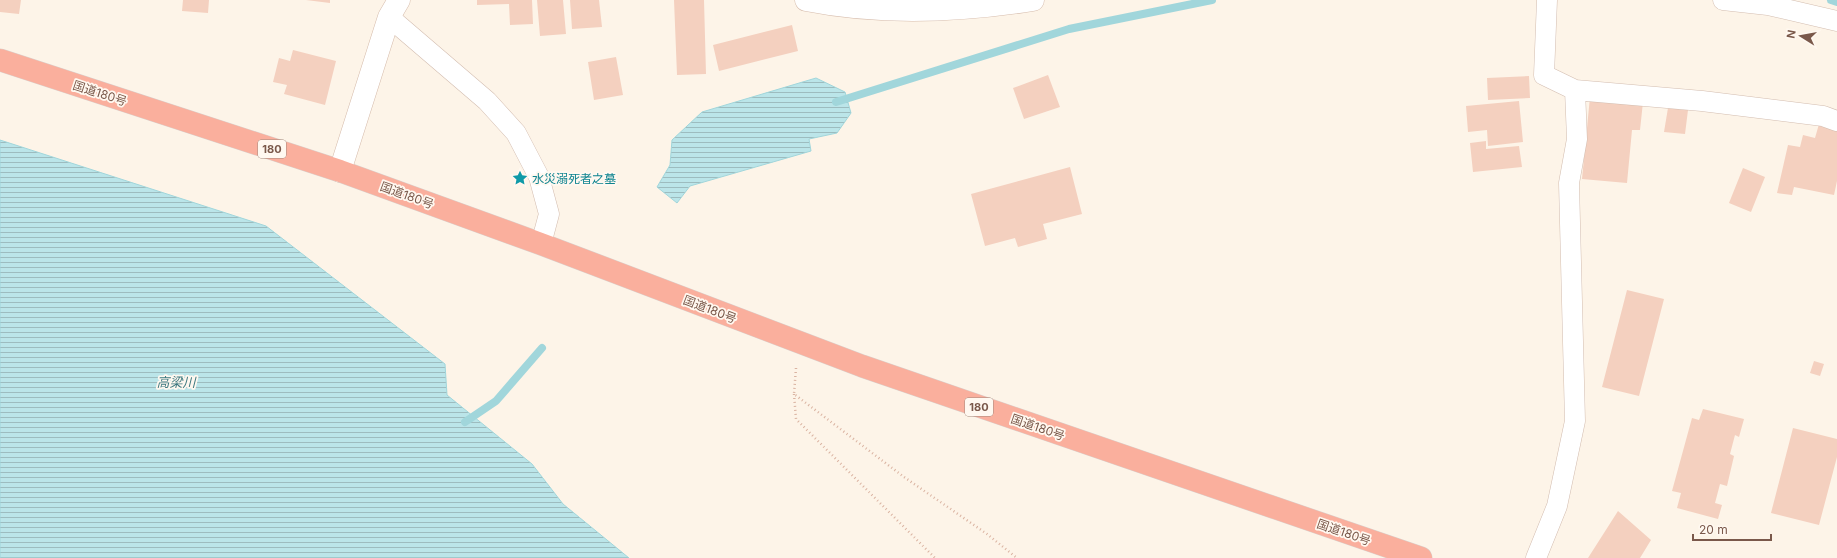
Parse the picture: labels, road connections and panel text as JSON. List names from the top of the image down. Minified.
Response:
{"streets":{"highway":["国道180号","180"]},"water":["高梁川"],"places":{"place":["水災溺死者之墓"]},"scale_bar":"20 m","north":"left"}
